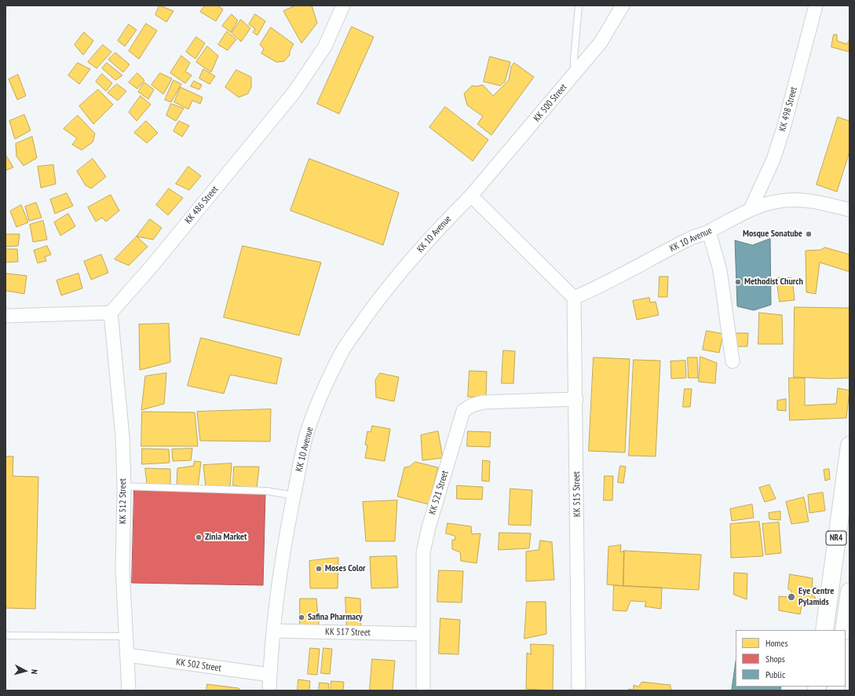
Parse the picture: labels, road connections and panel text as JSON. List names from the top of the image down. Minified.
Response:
{"streets":{"highway":["NR4"],"street":["KK 500 Street","KK 498 Street","KK 486 Street","KK 10 Avenue","KK 521 Street","KK 515 Street","KK 512 Street","KK 517 Street","KK 502 Street"]},"crossings":[["KK 500 Street","KK 10 Avenue"],["KK 498 Street","KK 10 Avenue"],["KK 486 Street","KK 512 Street"],["KK 10 Avenue","KK 515 Street"],["KK 10 Avenue","KK 517 Street"],["KK 10 Avenue","KK 502 Street"],["KK 521 Street","KK 515 Street"],["KK 521 Street","KK 517 Street"],["KK 512 Street","KK 502 Street"]],"places":["Mosque Sonatube","Methodist Church","Zinia Market","Moses Color","Eye Centre Pylamids","Safina Pharmacy"],"legend":["Homes","Shops","Public"],"north":"right"}
